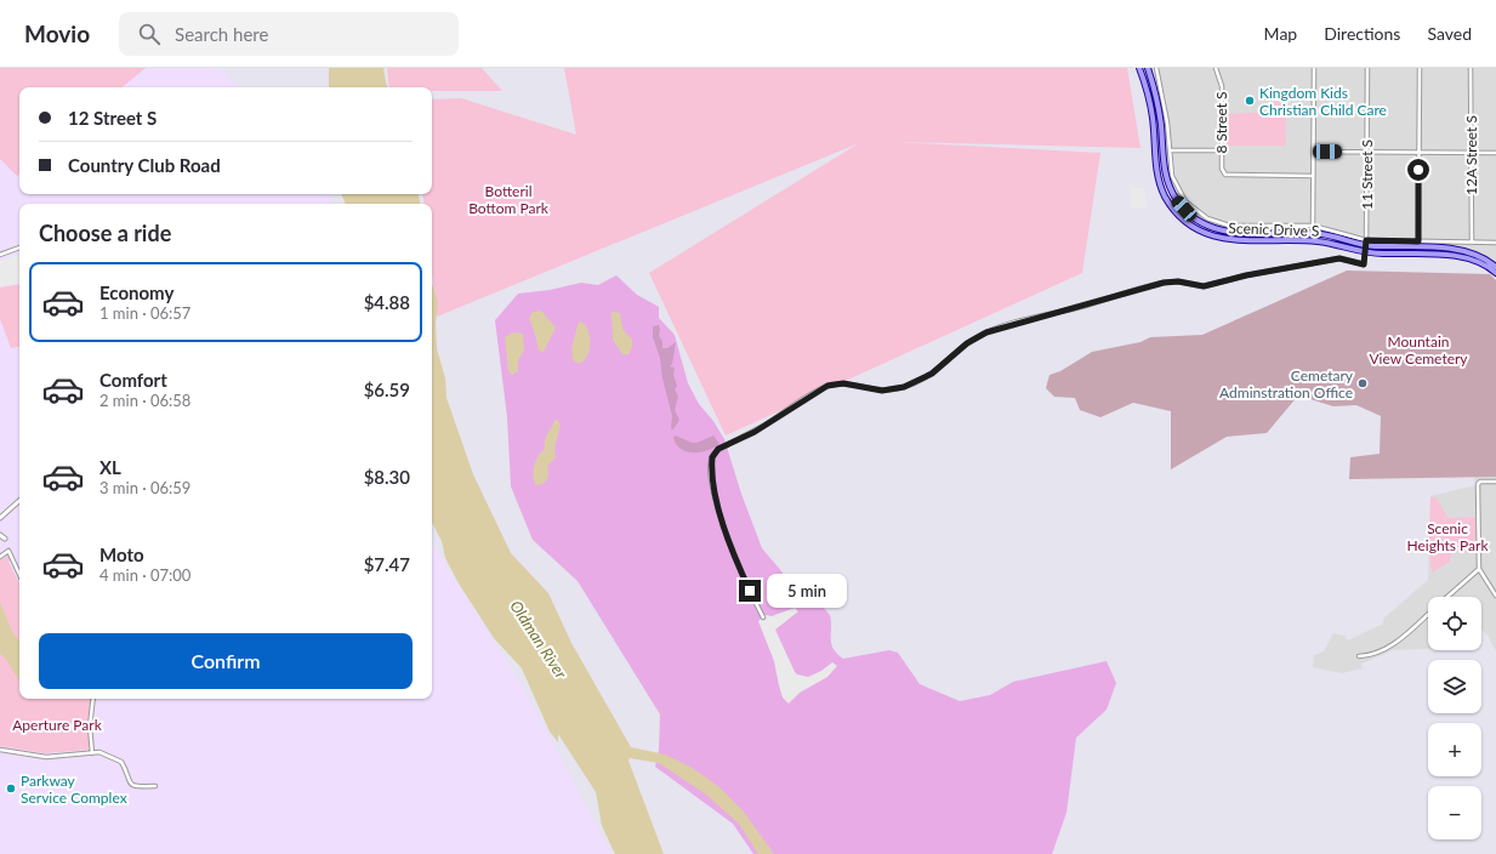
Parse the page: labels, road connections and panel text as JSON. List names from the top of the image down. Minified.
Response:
{"streets":{"main road":["Scenic Drive S"],"street":["8 Street S","12A Street S","11 Street S"]},"crossings":[["12A Street S","Scenic Drive S"],["11 Street S","Scenic Drive S"]],"water":["Oldman River"],"parks":["Botteril Bottom Park","Mountain View Cemetery","Scenic Heights Park","Aperture Park"],"places":["Kingdom Kids Christian Child Care","Cemetary Adminstration Office","Parkway Service Complex"],"page":{"header":"Movio","search":"Search here","nav":["Map","Directions","Saved"],"banner":["12 Street S","Country Club Road"],"heading":"Choose a ride","list":[{"name":"Economy","note":"1 min · 06:57","value":"$4.88"},{"name":"Comfort","note":"2 min · 06:58","value":"$6.59"},{"name":"XL","note":"3 min · 06:59","value":"$8.30"},{"name":"Moto","note":"4 min · 07:00","value":"$7.47"}],"bubble":"5 min","map_buttons":["+","−"],"buttons":"Confirm"}}
